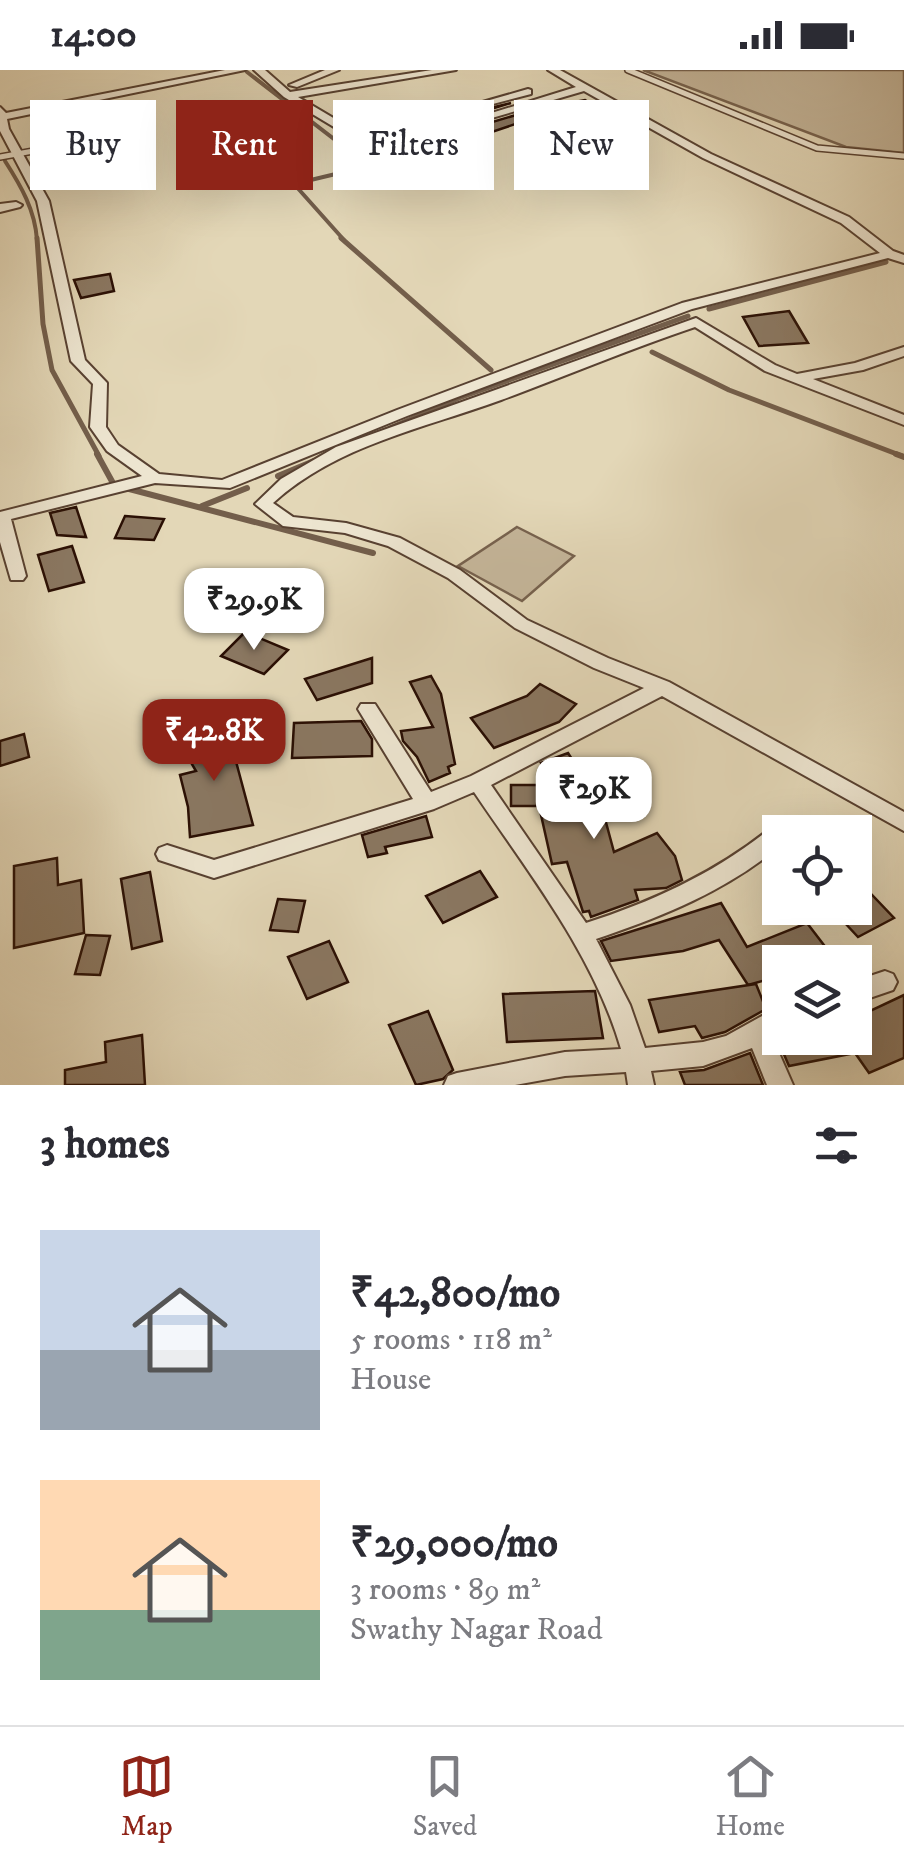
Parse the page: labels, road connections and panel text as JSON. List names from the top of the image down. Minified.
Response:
{"page":{"status":"14:00","chip":["Buy","Rent","Filters","New"],"price":["₹29.9K","₹42.8K","₹29K"],"heading":"3 homes","list":[{"name":"₹42,800/mo","note":"5 rooms · 118 m² · House"},{"name":"₹29,000/mo","note":"3 rooms · 89 m² · Swathy Nagar Road"}],"tabs":["Map","Saved","Home"]}}
